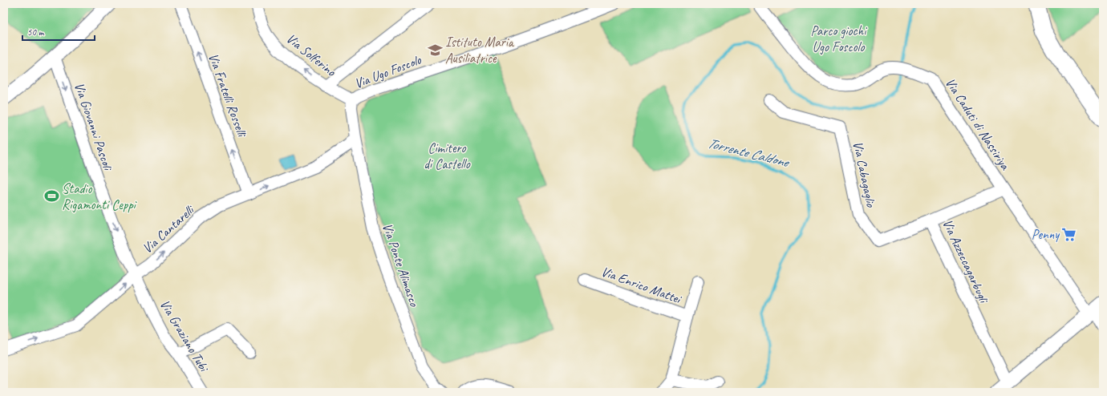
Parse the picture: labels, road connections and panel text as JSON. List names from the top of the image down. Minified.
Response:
{"streets":{"street":["Via Solferino","Via Ugo Foscolo","Via Fratelli Rosselli","Via Caduti di Nassiriya","Via Giovanni Pascoli","Via Cabagaglio","Via Cantarelli","Via Azzeccagarbugli","Via Ponte Alimasco","Via Enrico Mattei","Via Graziano Tubi"]},"crossings":[["Via Solferino","Via Ugo Foscolo"],["Via Ugo Foscolo","Via Cantarelli"],["Via Ugo Foscolo","Via Ponte Alimasco"],["Via Fratelli Rosselli","Via Cantarelli"],["Via Caduti di Nassiriya","Via Azzeccagarbugli"],["Via Giovanni Pascoli","Via Cantarelli"],["Via Giovanni Pascoli","Via Graziano Tubi"],["Via Cabagaglio","Via Azzeccagarbugli"],["Via Cantarelli","Via Ponte Alimasco"],["Via Cantarelli","Via Graziano Tubi"]],"one_way":["Via Solferino","Via Fratelli Rosselli","Via Giovanni Pascoli","Via Cantarelli"],"water":["Torrente Caldone"],"parks":["Parco giochi Ugo Foscolo","Cimitero di Castello"],"places":{"school or university":["Istituto Maria Ausiliatrice"],"sports":["Stadio Rigamonti Ceppi"],"supermarket":["Penny"]},"scale_bar":"50 m"}
